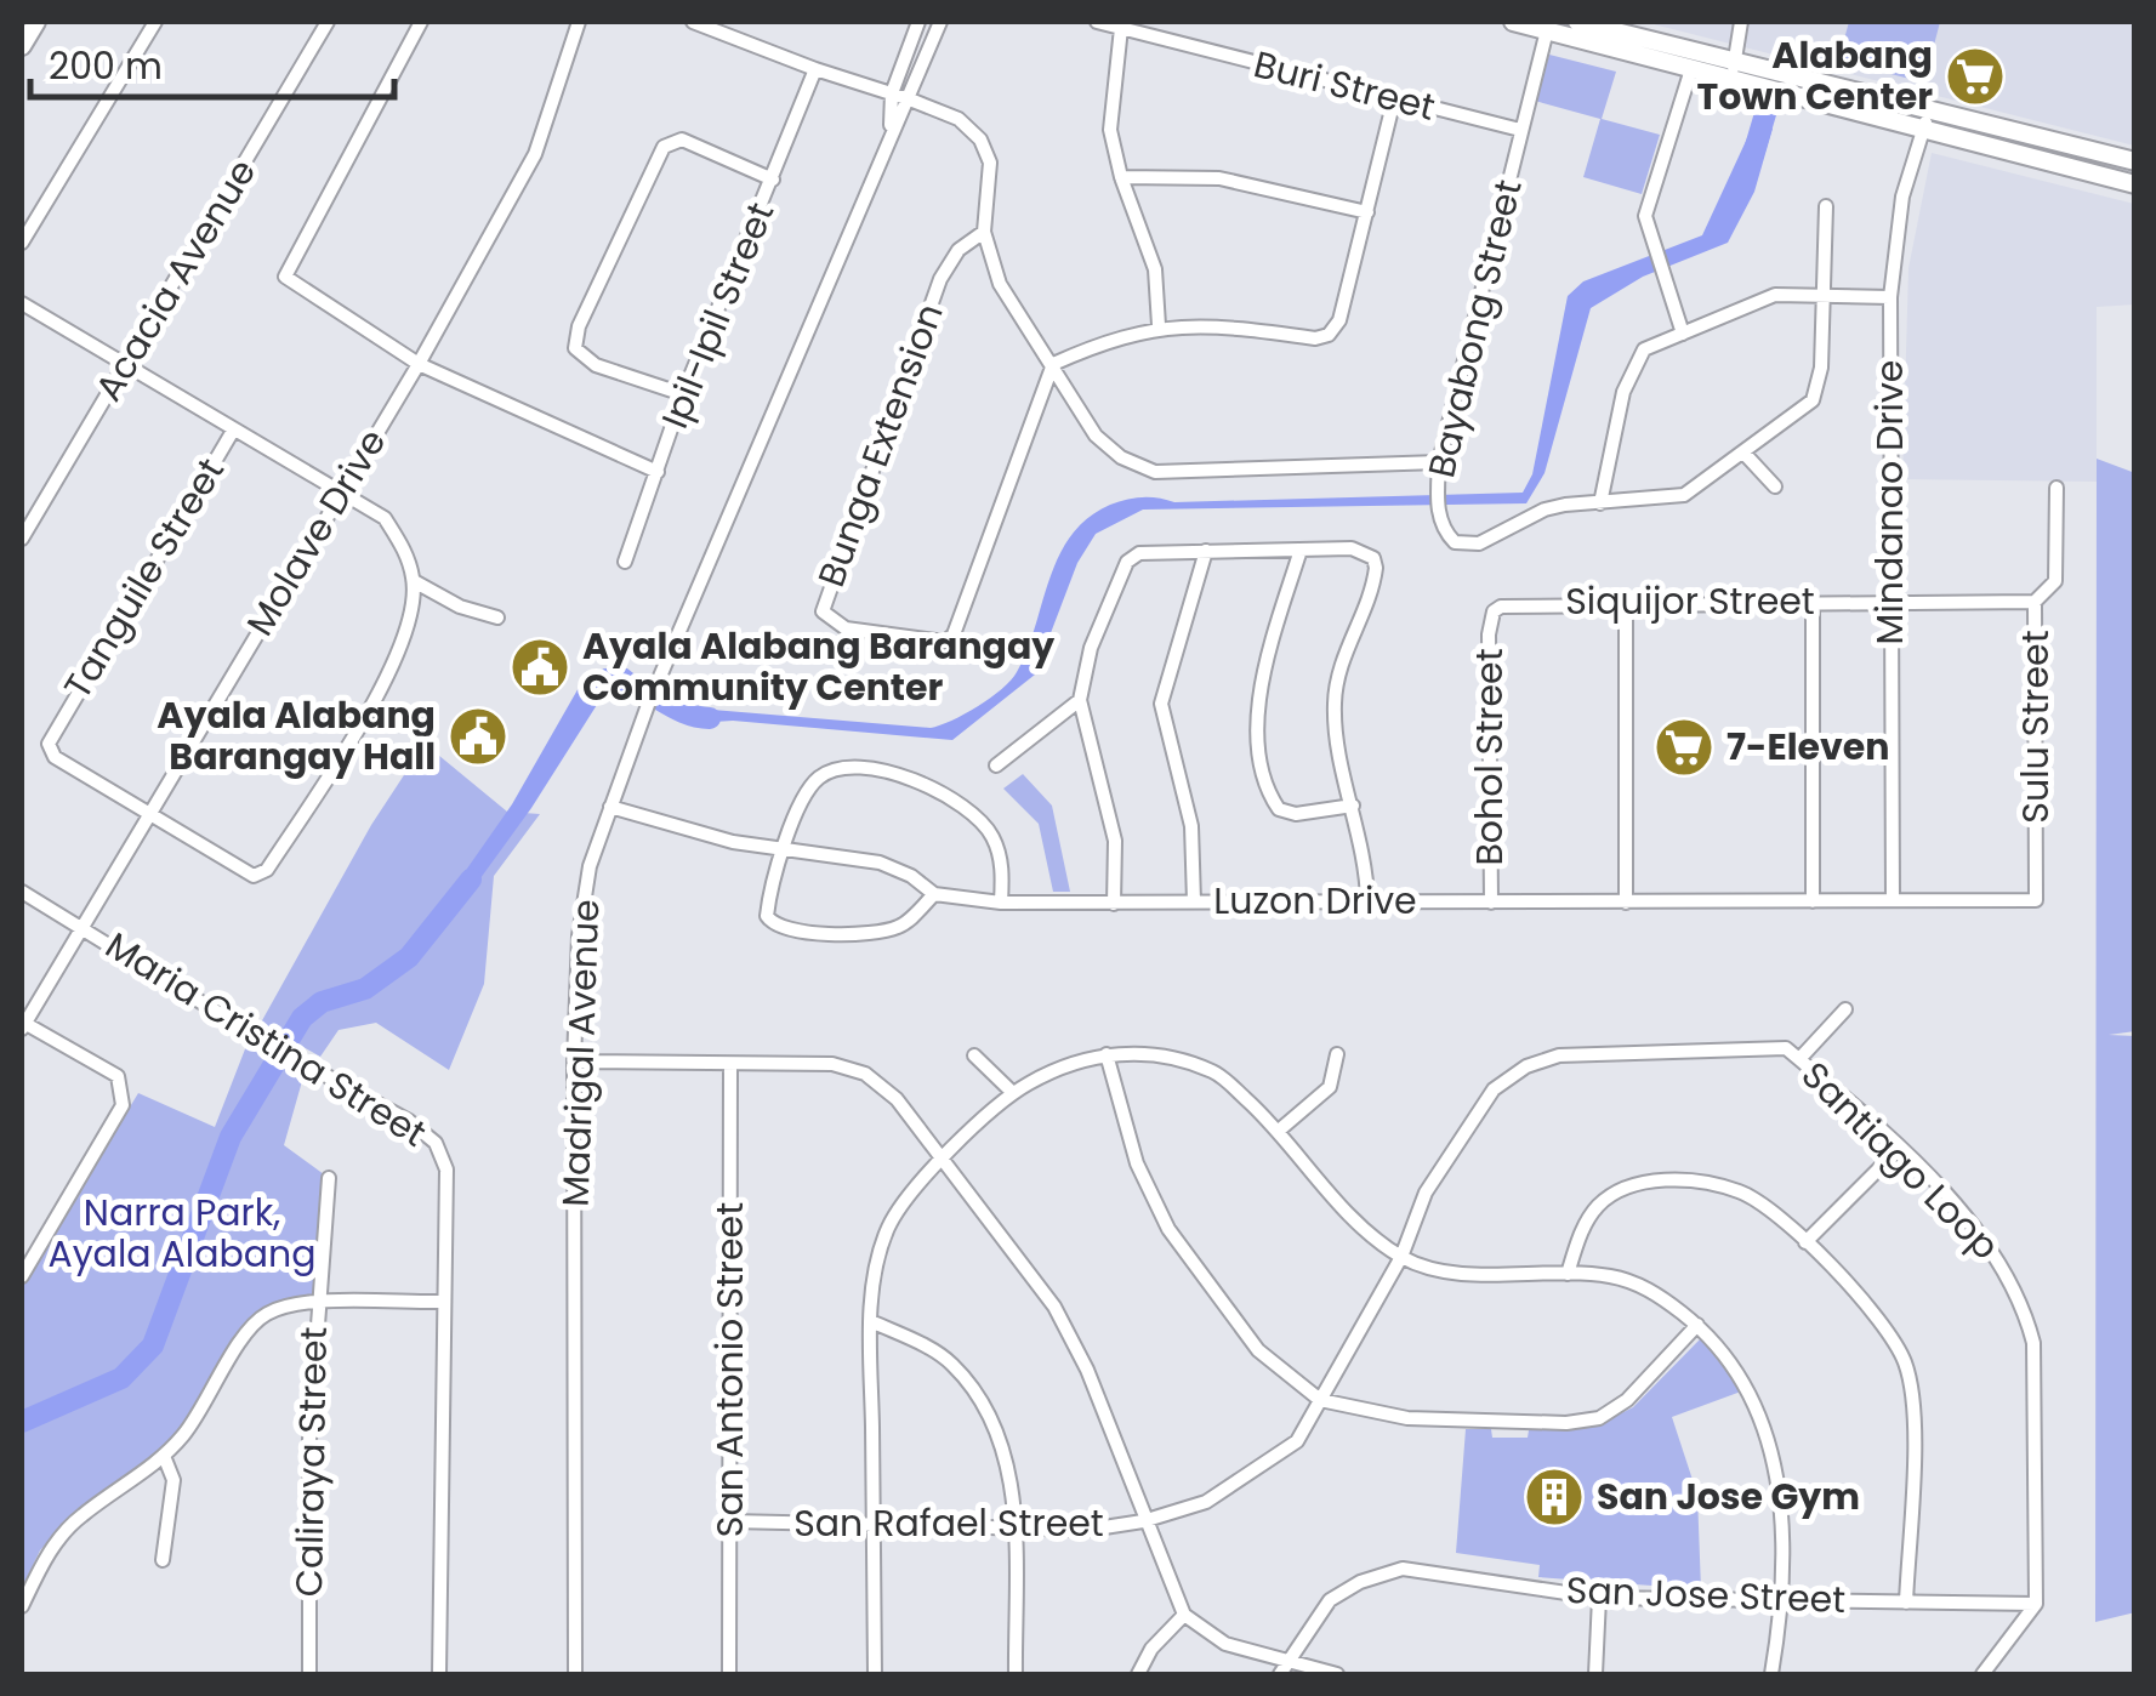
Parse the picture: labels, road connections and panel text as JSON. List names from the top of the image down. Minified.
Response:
{"streets":{"street":["Buri Street","Acacia Avenue","Ipil-Ipil Street","Bayabong Street","Bunga Extension","Mindanao Drive","Molave Drive","Tanguile Street","Siquijor Street","Sulu Street","Bohol Street","Luzon Drive","Maria Cristina Street","Madrigal Avenue","Santiago Loop","San Antonio Street","Caliraya Street","San Rafael Street","San Jose Street"]},"crossings":[["Buri Street","Bayabong Street"],["Mindanao Drive","Siquijor Street"],["Mindanao Drive","Luzon Drive"],["Molave Drive","Tanguile Street"],["Molave Drive","Maria Cristina Street"],["Siquijor Street","Sulu Street"],["Siquijor Street","Bohol Street"],["Sulu Street","Luzon Drive"],["Bohol Street","Luzon Drive"],["Luzon Drive","Madrigal Avenue"],["Santiago Loop","San Rafael Street"],["Santiago Loop","San Jose Street"],["San Antonio Street","San Rafael Street"]],"parks":["Narra Park, Ayala Alabang"],"places":{"supermarket":["Alabang Town Center","7-Eleven"],"public building":["Ayala Alabang Barangay Community Center","Ayala Alabang Barangay Hall"],"building":["San Jose Gym"]},"scale_bar":"200 m"}
